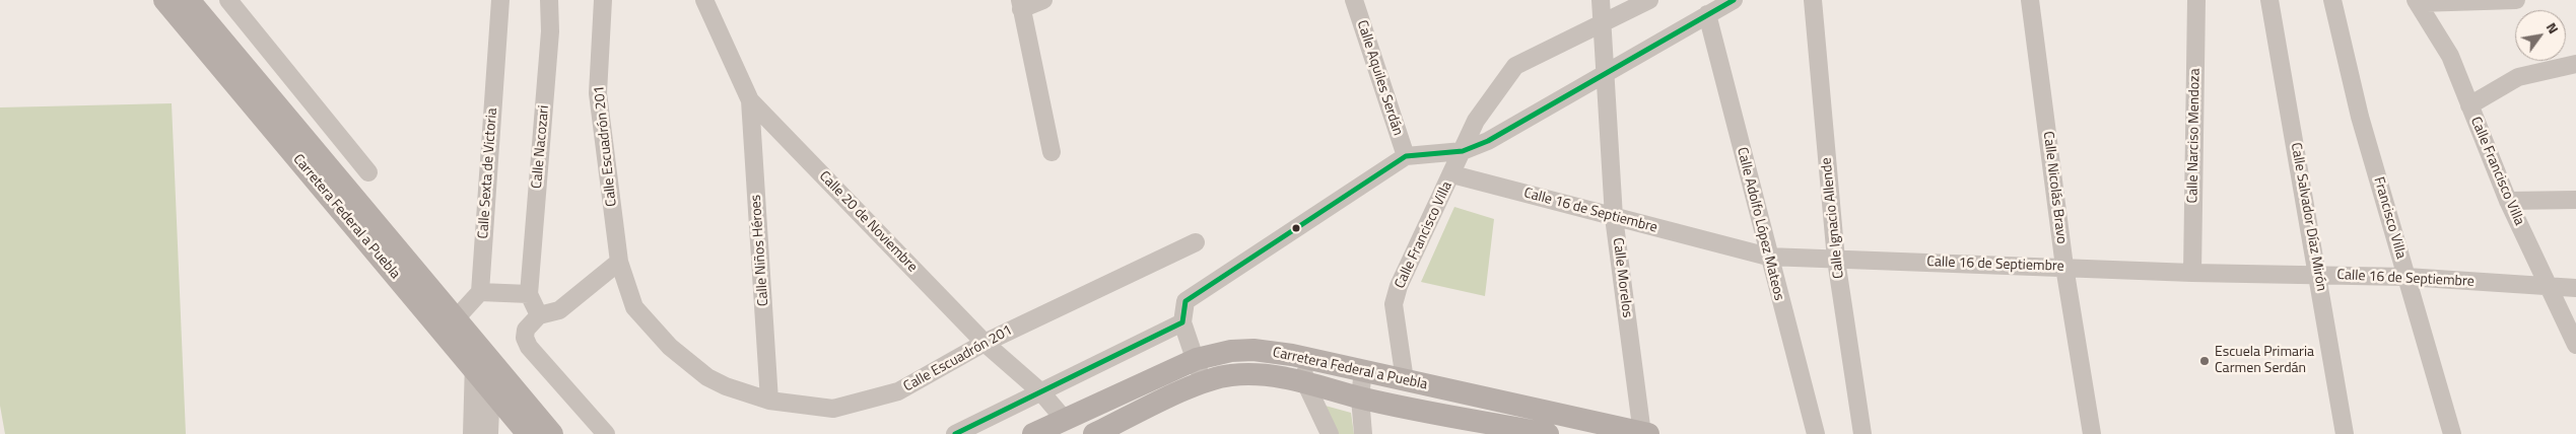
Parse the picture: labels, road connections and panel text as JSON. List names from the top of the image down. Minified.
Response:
{"streets":{"main road":["Carretera Federal a Puebla"],"street":["Calle Aquiles Serdán","Calle Narciso Mendoza","Calle Escuadrón 201","Calle Nacozari","Calle Francisco Villa","Calle Sexta de Victoria","Calle Nicolás Bravo","Calle 16 de Septiembre","Calle Salvador Díaz Mirón","Calle Ignacio Allende","Francisco Villa","Calle 20 de Noviembre","Calle Adolfo López Mateos","Calle Niños Héroes","Calle Morelos"]},"crossings":[["Calle Narciso Mendoza","Calle 16 de Septiembre"],["Calle Escuadrón 201","Calle 20 de Noviembre"],["Calle Escuadrón 201","Calle Niños Héroes"],["Calle Francisco Villa","Calle 16 de Septiembre"],["Calle Francisco Villa","Carretera Federal a Puebla"],["Calle Francisco Villa","Calle Morelos"],["Calle Nicolás Bravo","Calle 16 de Septiembre"],["Calle 16 de Septiembre","Calle Salvador Díaz Mirón"],["Calle 16 de Septiembre","Calle Ignacio Allende"],["Calle 16 de Septiembre","Francisco Villa"],["Calle 16 de Septiembre","Calle Adolfo López Mateos"],["Calle 16 de Septiembre","Calle Morelos"],["Carretera Federal a Puebla","Calle 20 de Noviembre"],["Carretera Federal a Puebla","Calle Morelos"],["Calle 20 de Noviembre","Calle Niños Héroes"]],"places":["Escuela Primaria Carmen Serdán"],"north":"top right"}
